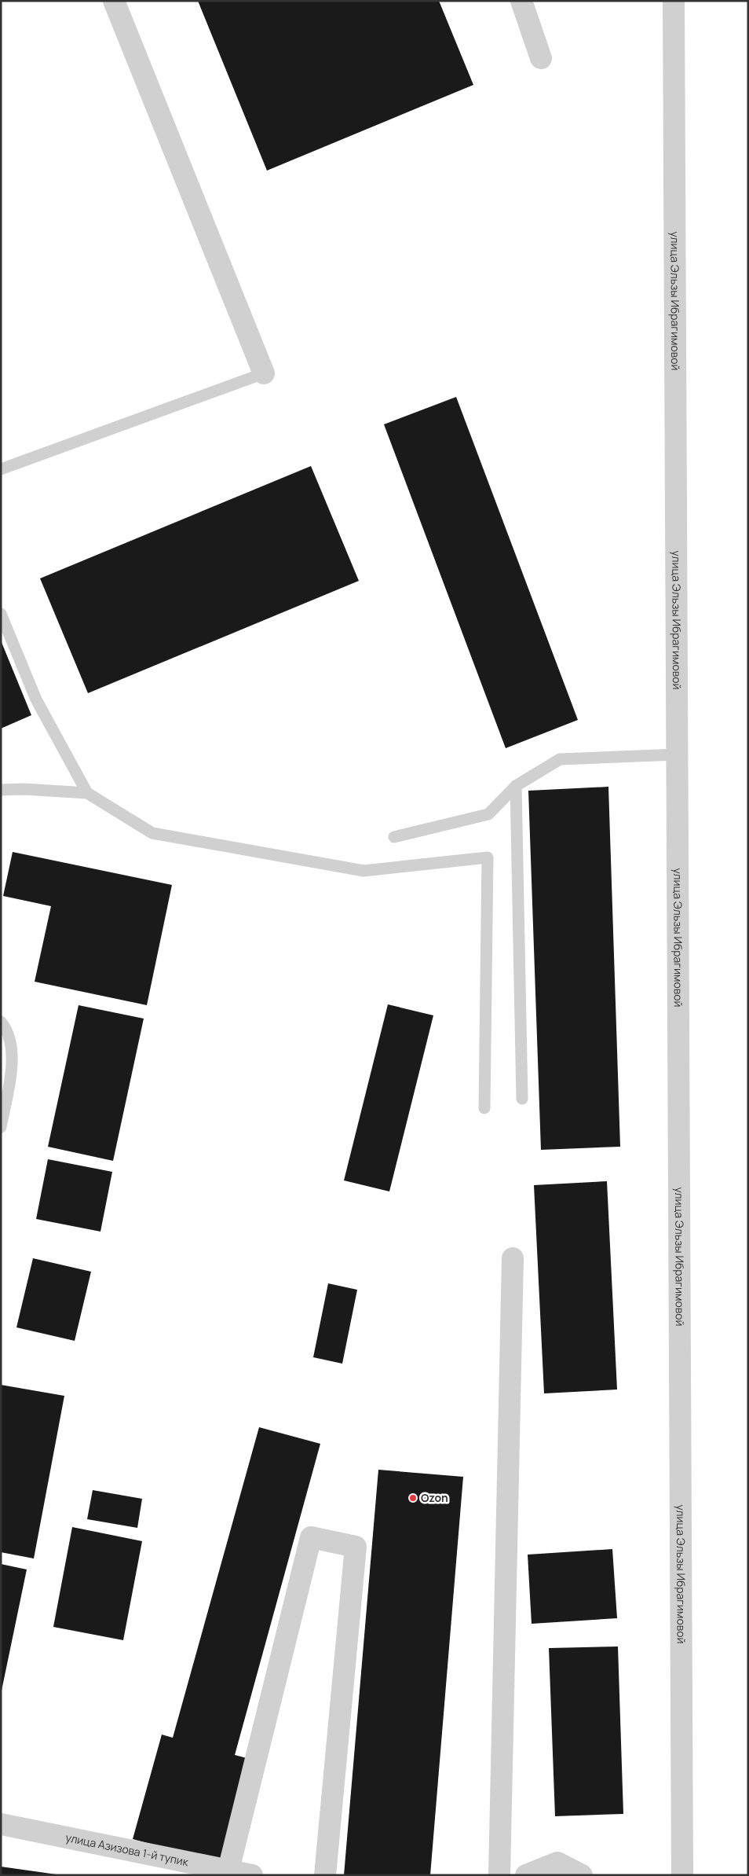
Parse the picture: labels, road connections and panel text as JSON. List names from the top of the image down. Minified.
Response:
{"streets":{"street":["улица Эльзы Ибрагимовой","улица Азизова 1-й тупик"]},"places":["Ozon"]}
